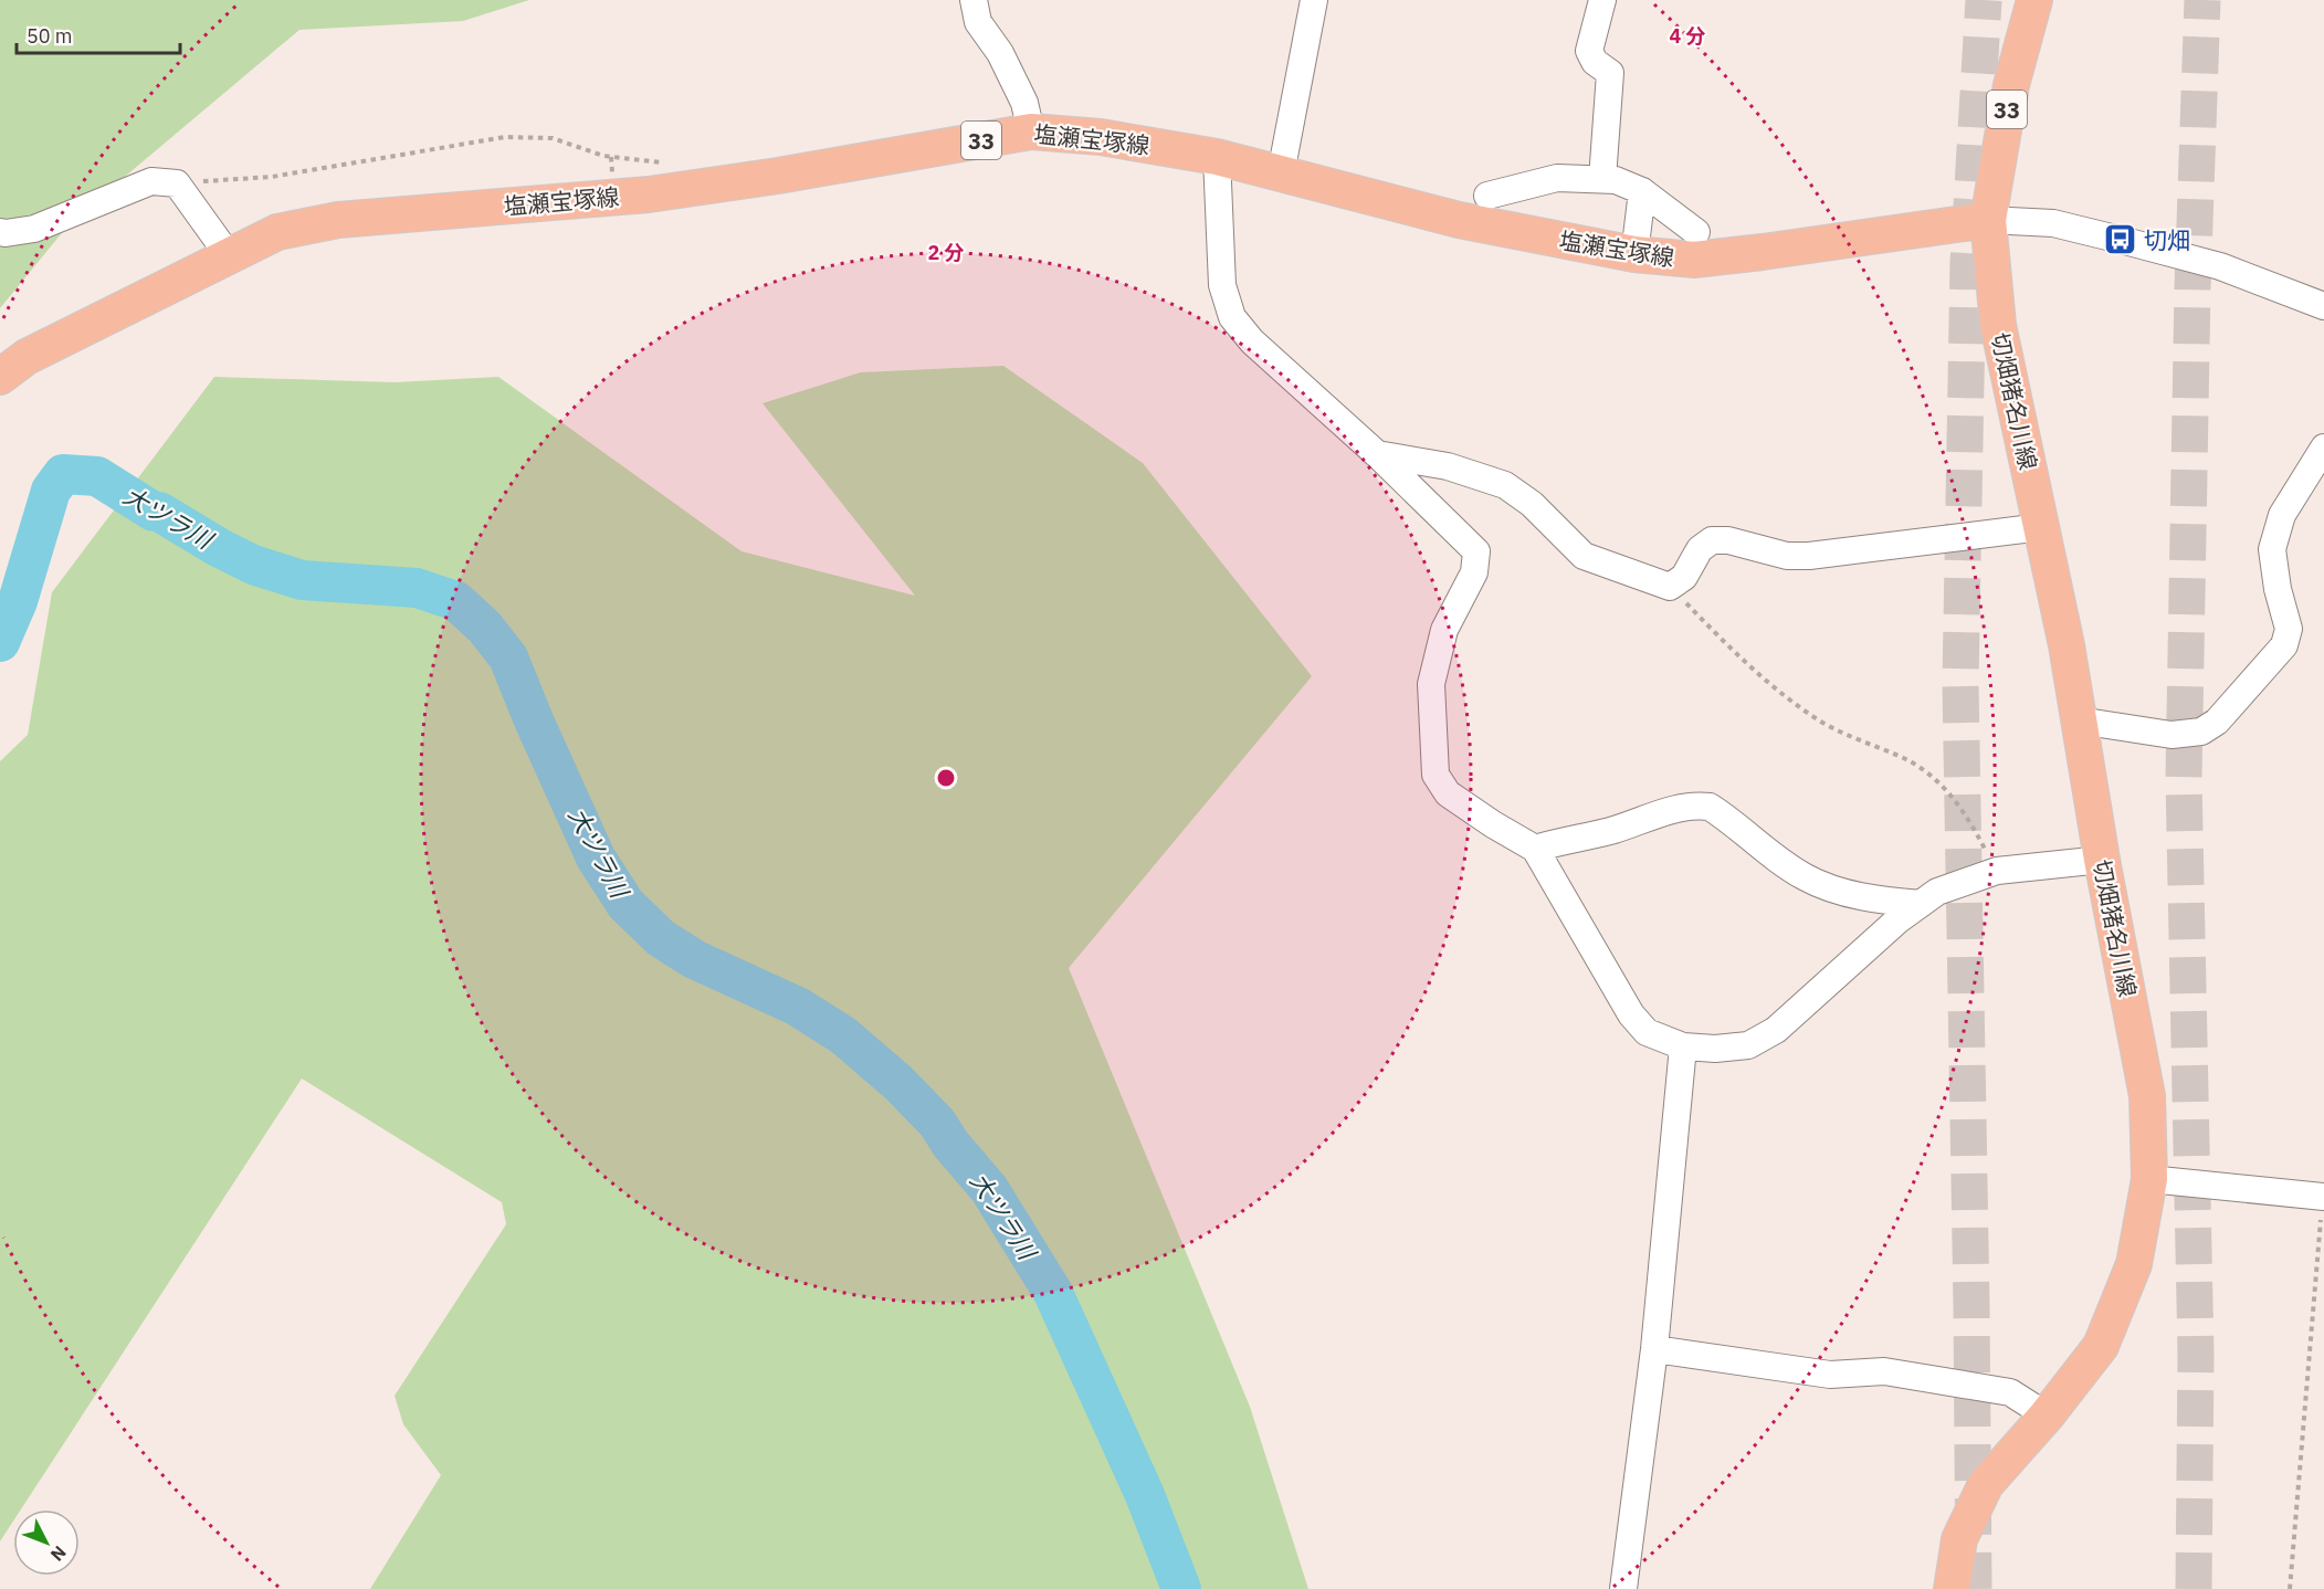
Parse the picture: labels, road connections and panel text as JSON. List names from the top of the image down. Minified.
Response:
{"streets":{"main road":["33","塩瀬宝塚線","切畑猪名川線"]},"crossings":[["33","塩瀬宝塚線"],["33","切畑猪名川線"],["塩瀬宝塚線","切畑猪名川線"]],"water":["大ツラ川"],"places":{"bus stop":["切畑"]},"scale_bar":"50 m","north":"bottom right","rings":["4 分","2 分"]}
